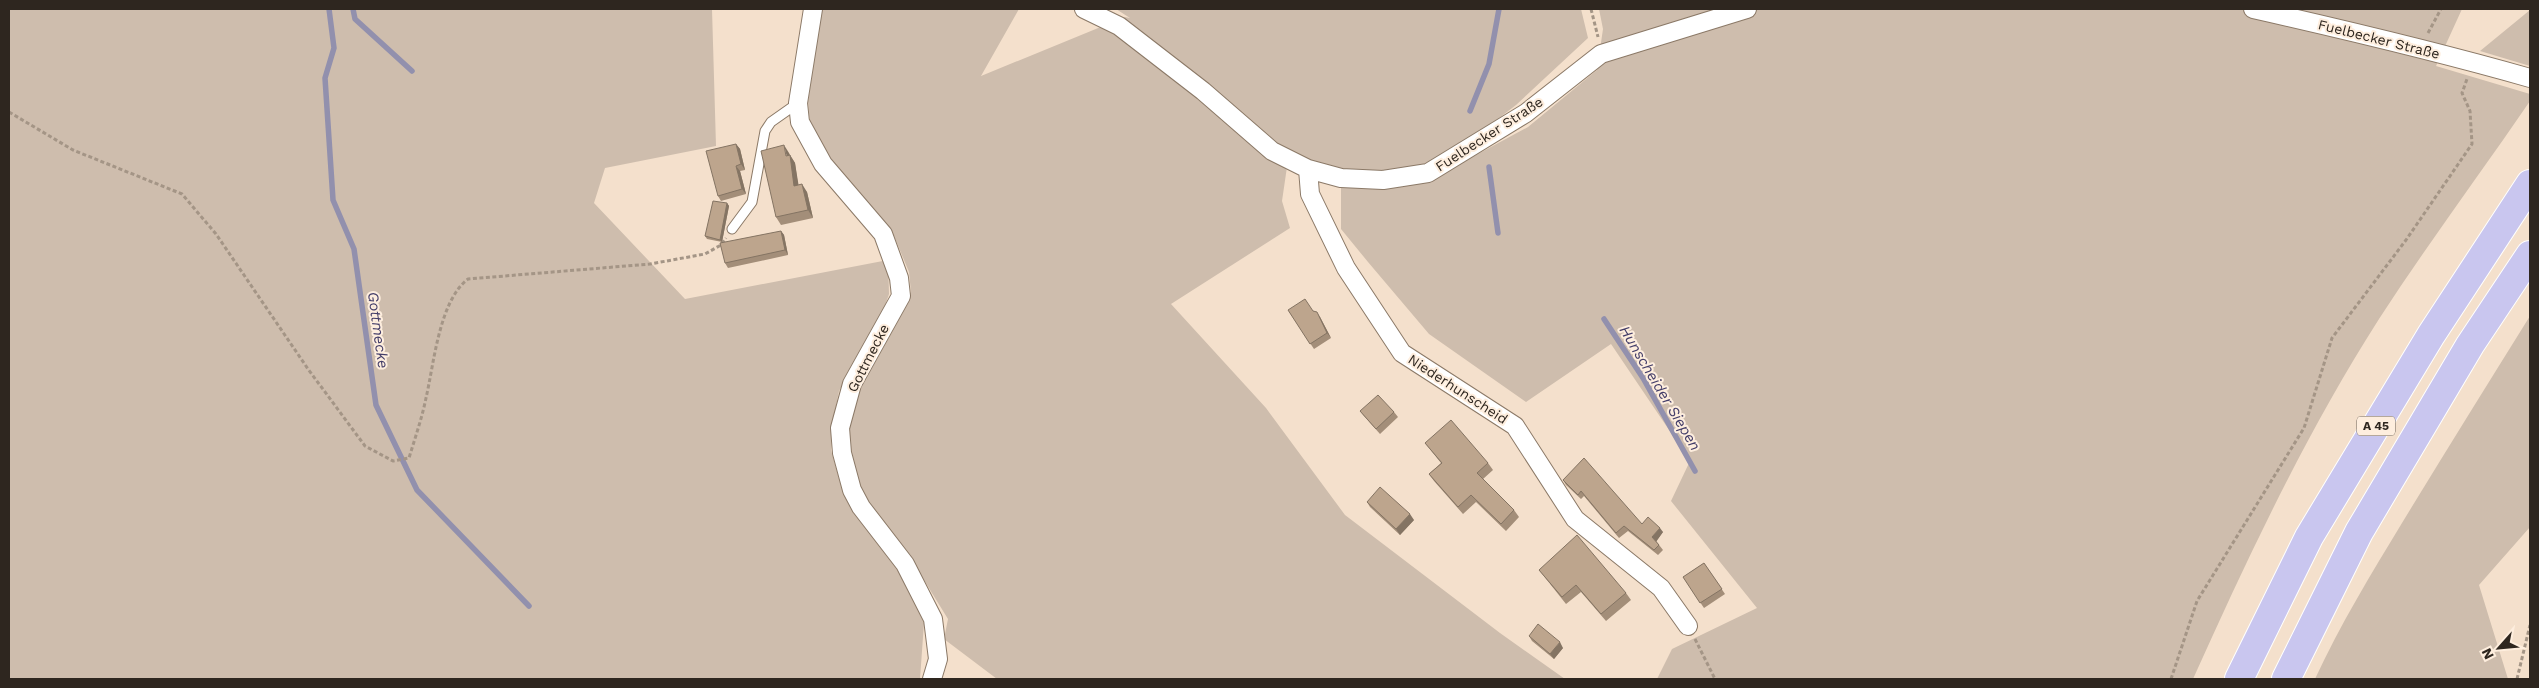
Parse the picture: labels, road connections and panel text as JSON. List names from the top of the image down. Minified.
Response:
{"streets":{"highway":["A 45"],"street":["Fuelbecker Straße","Gottmecke","Niederhunscheid"]},"crossings":[["Fuelbecker Straße","Niederhunscheid"]],"water":["Gottmecke","Hunscheider Siepen"],"north":"bottom left"}
